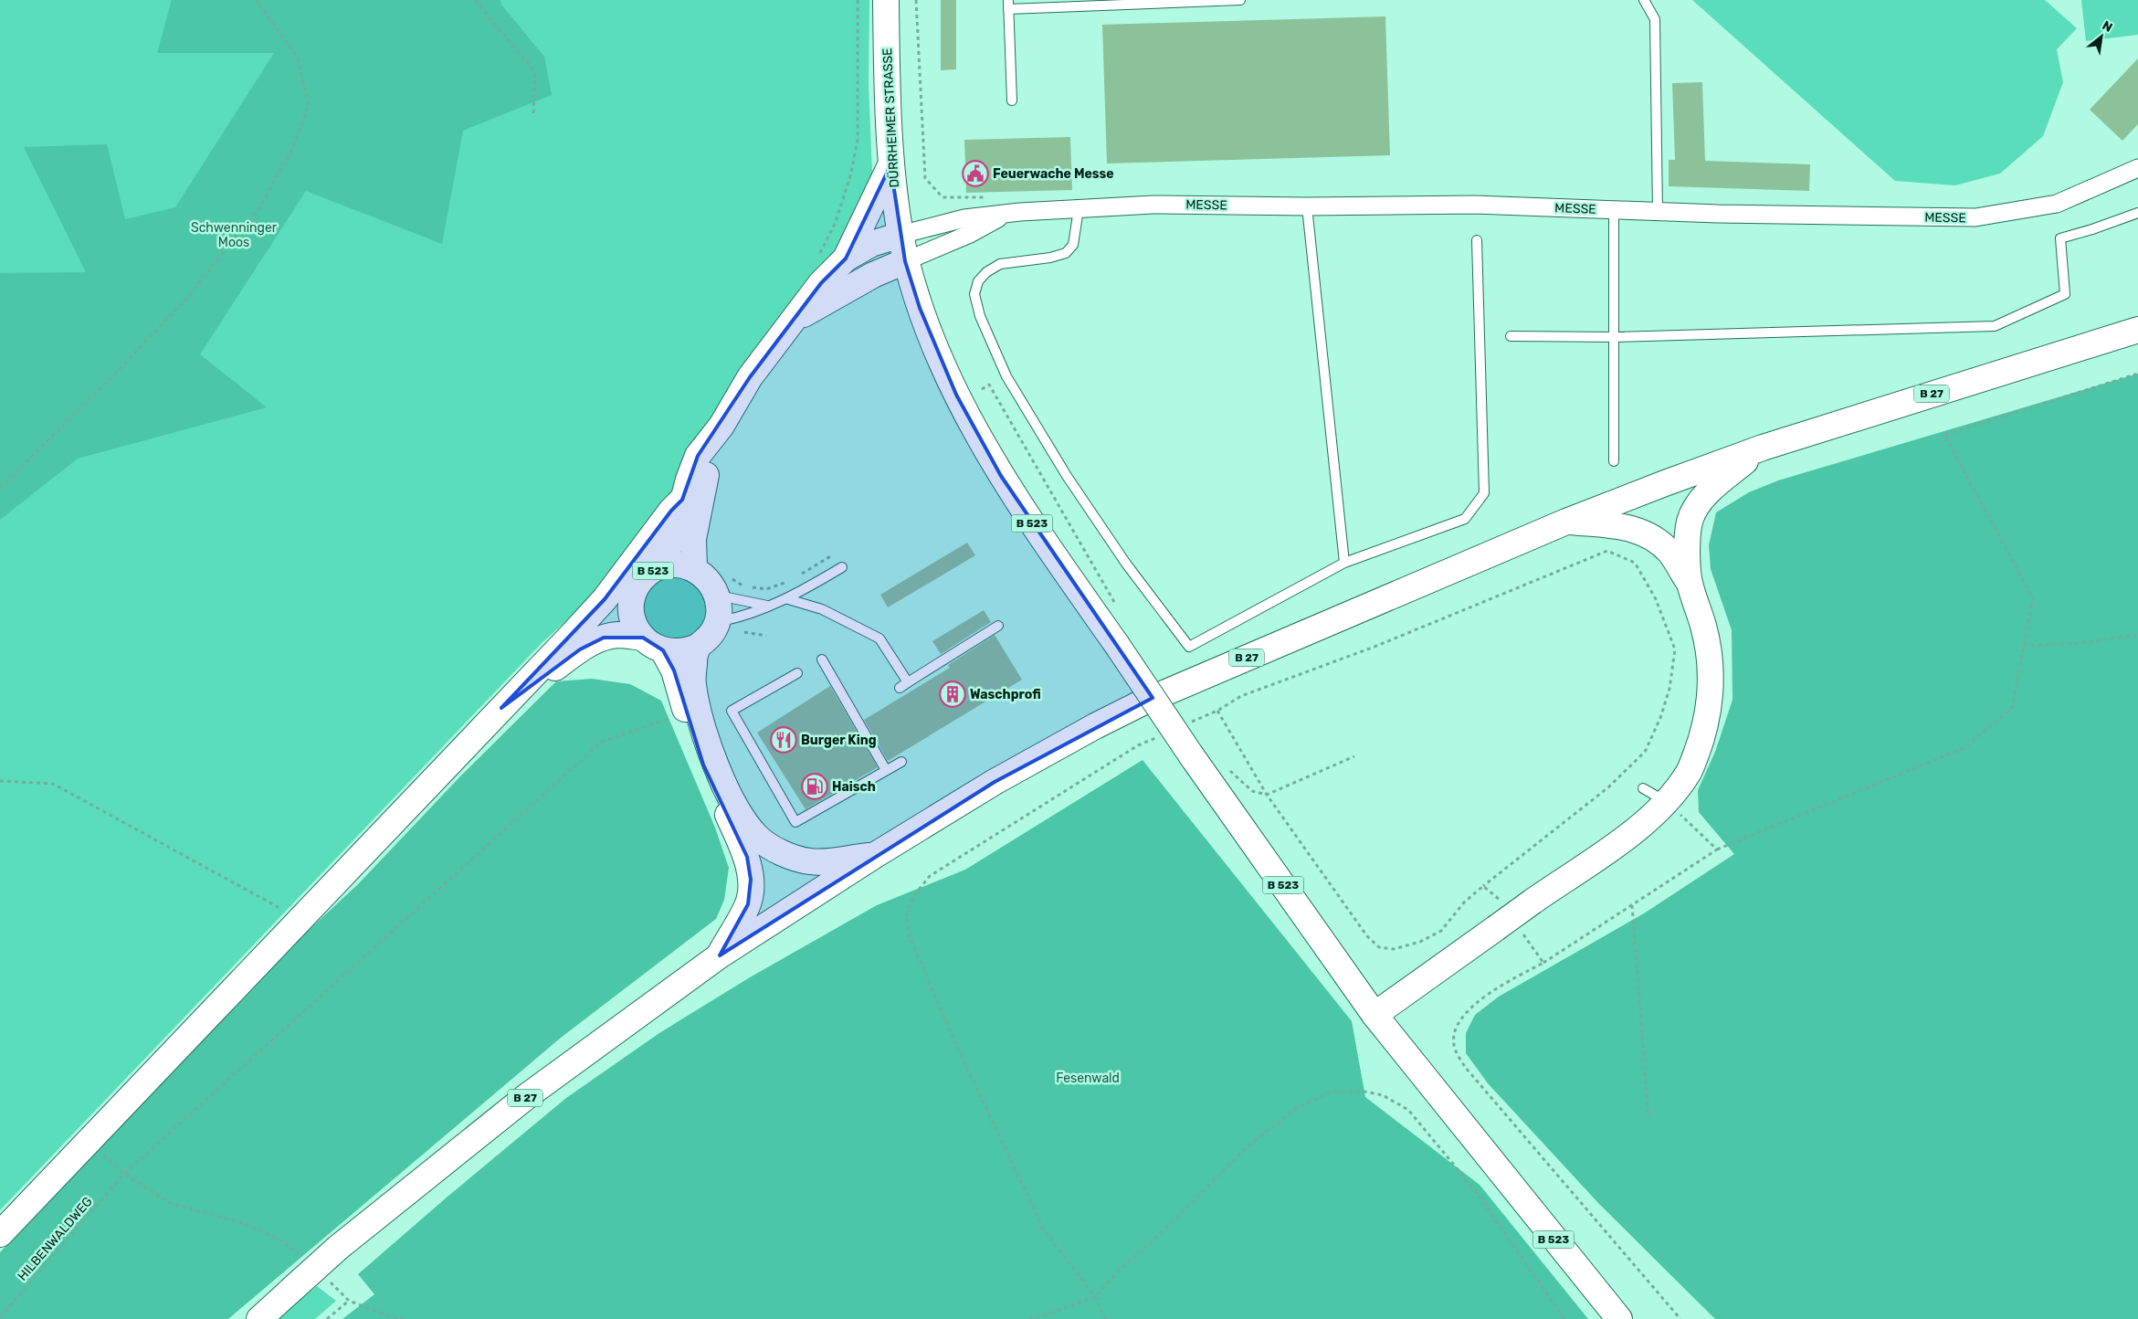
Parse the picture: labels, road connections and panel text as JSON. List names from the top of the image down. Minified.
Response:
{"streets":{"main road":["DÜRRHEIMER STRASSE","B 27","B 523"],"street":["MESSE"],"path":["HILBENWALDWEG"]},"crossings":[["DÜRRHEIMER STRASSE","MESSE"],["DÜRRHEIMER STRASSE","B 523"],["MESSE","B 523"]],"parks":["Schwenninger Moos","Fesenwald"],"places":{"public building":["Feuerwache Messe"],"building":["Waschprofi"],"restaurant":["Burger King"],"fuel station":["Haisch"]},"north":"top right"}
